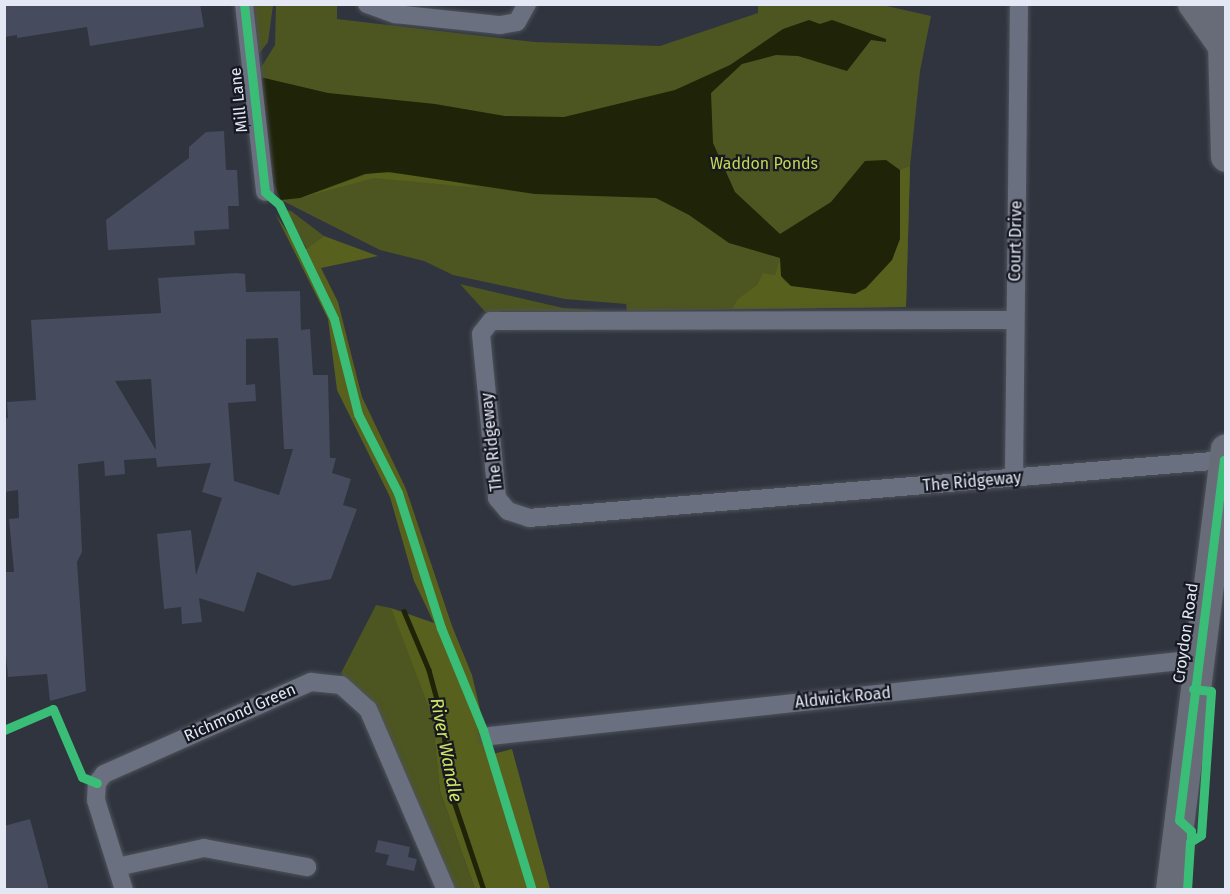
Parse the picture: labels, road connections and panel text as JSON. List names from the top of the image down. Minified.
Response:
{"streets":{"highway":["Croydon Road"],"street":["Mill Lane","Court Drive","The Ridgeway","Aldwick Road","Richmond Green"]},"crossings":[["Court Drive","The Ridgeway"],["The Ridgeway","Croydon Road"],["Croydon Road","Aldwick Road"]],"water":["River Wandle"],"parks":["Waddon Ponds"]}
